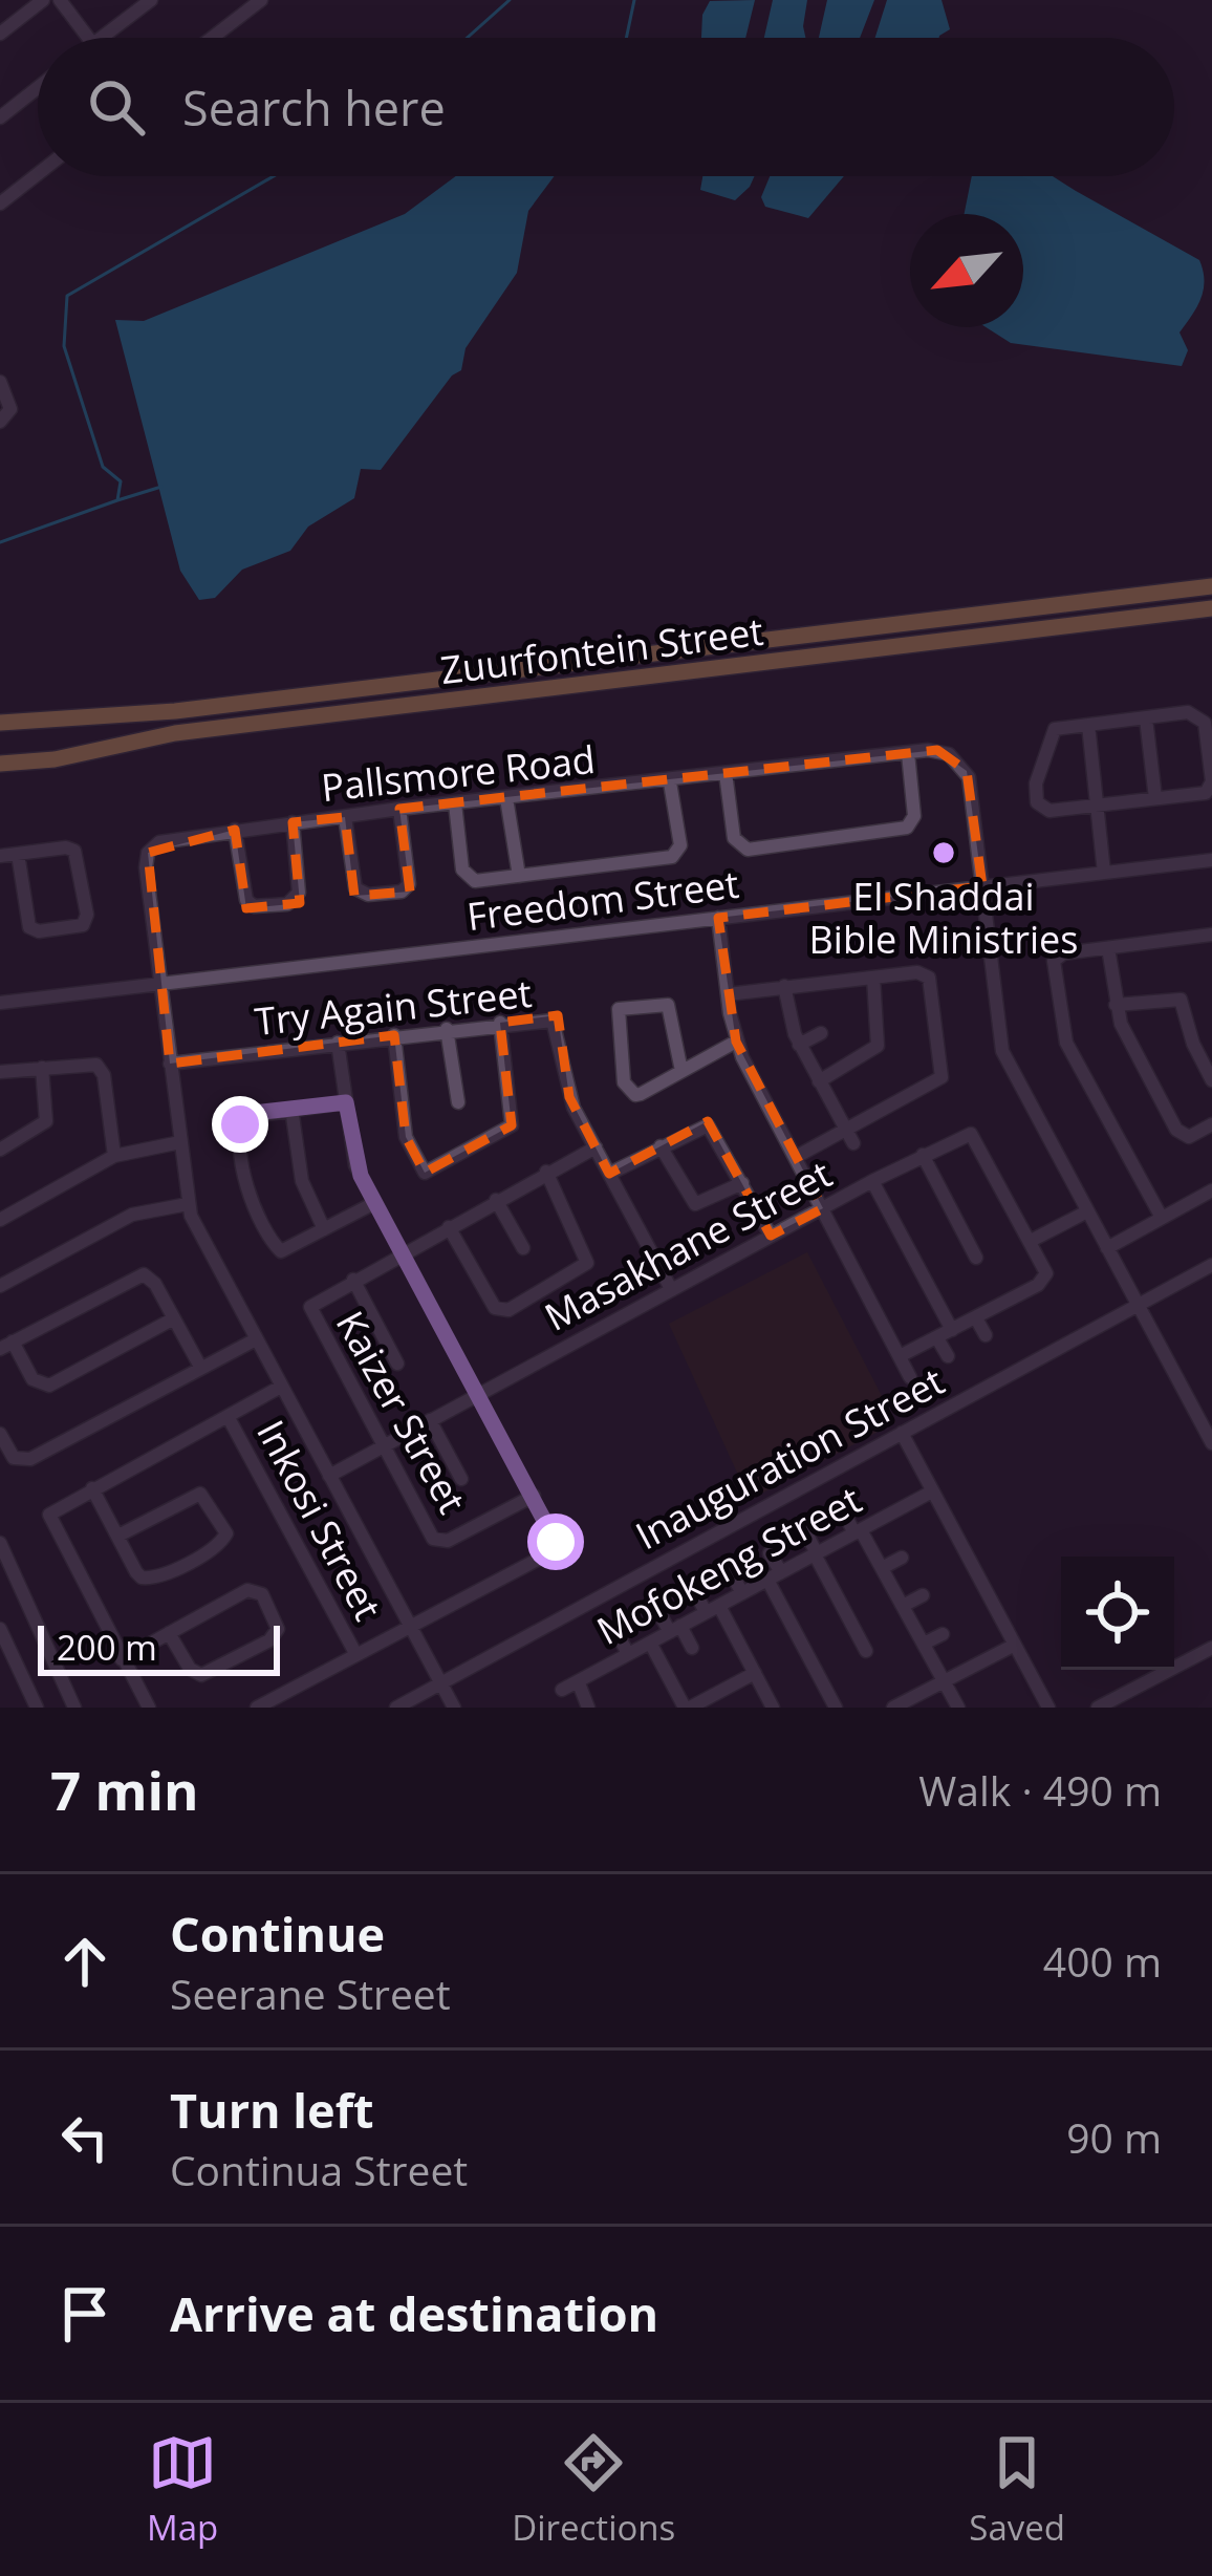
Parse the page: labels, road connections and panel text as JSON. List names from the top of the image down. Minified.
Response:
{"streets":{"main road":["Zuurfontein Street"],"street":["Pallsmore Road","Freedom Street","Try Again Street","Masakhane Street","Kaizer Street","Inauguration Street","Inkosi Street","Mofokeng Street"]},"crossings":[["Pallsmore Road","Freedom Street"],["Pallsmore Road","Try Again Street"],["Pallsmore Road","Masakhane Street"],["Pallsmore Road","Inauguration Street"],["Try Again Street","Masakhane Street"],["Try Again Street","Kaizer Street"],["Masakhane Street","Kaizer Street"]],"places":["El Shaddai Bible Ministries"],"scale_bar":"200 m","north":"bottom left","page":{"search":"Search here","scale":"200 m","heading":["7 min","Walk · 490 m"],"list":[["Continue","Seerane Street","400 m"],["Turn left","Continua Street","90 m"],"Arrive at destination"],"nav":["Map","Directions","Saved"]}}
